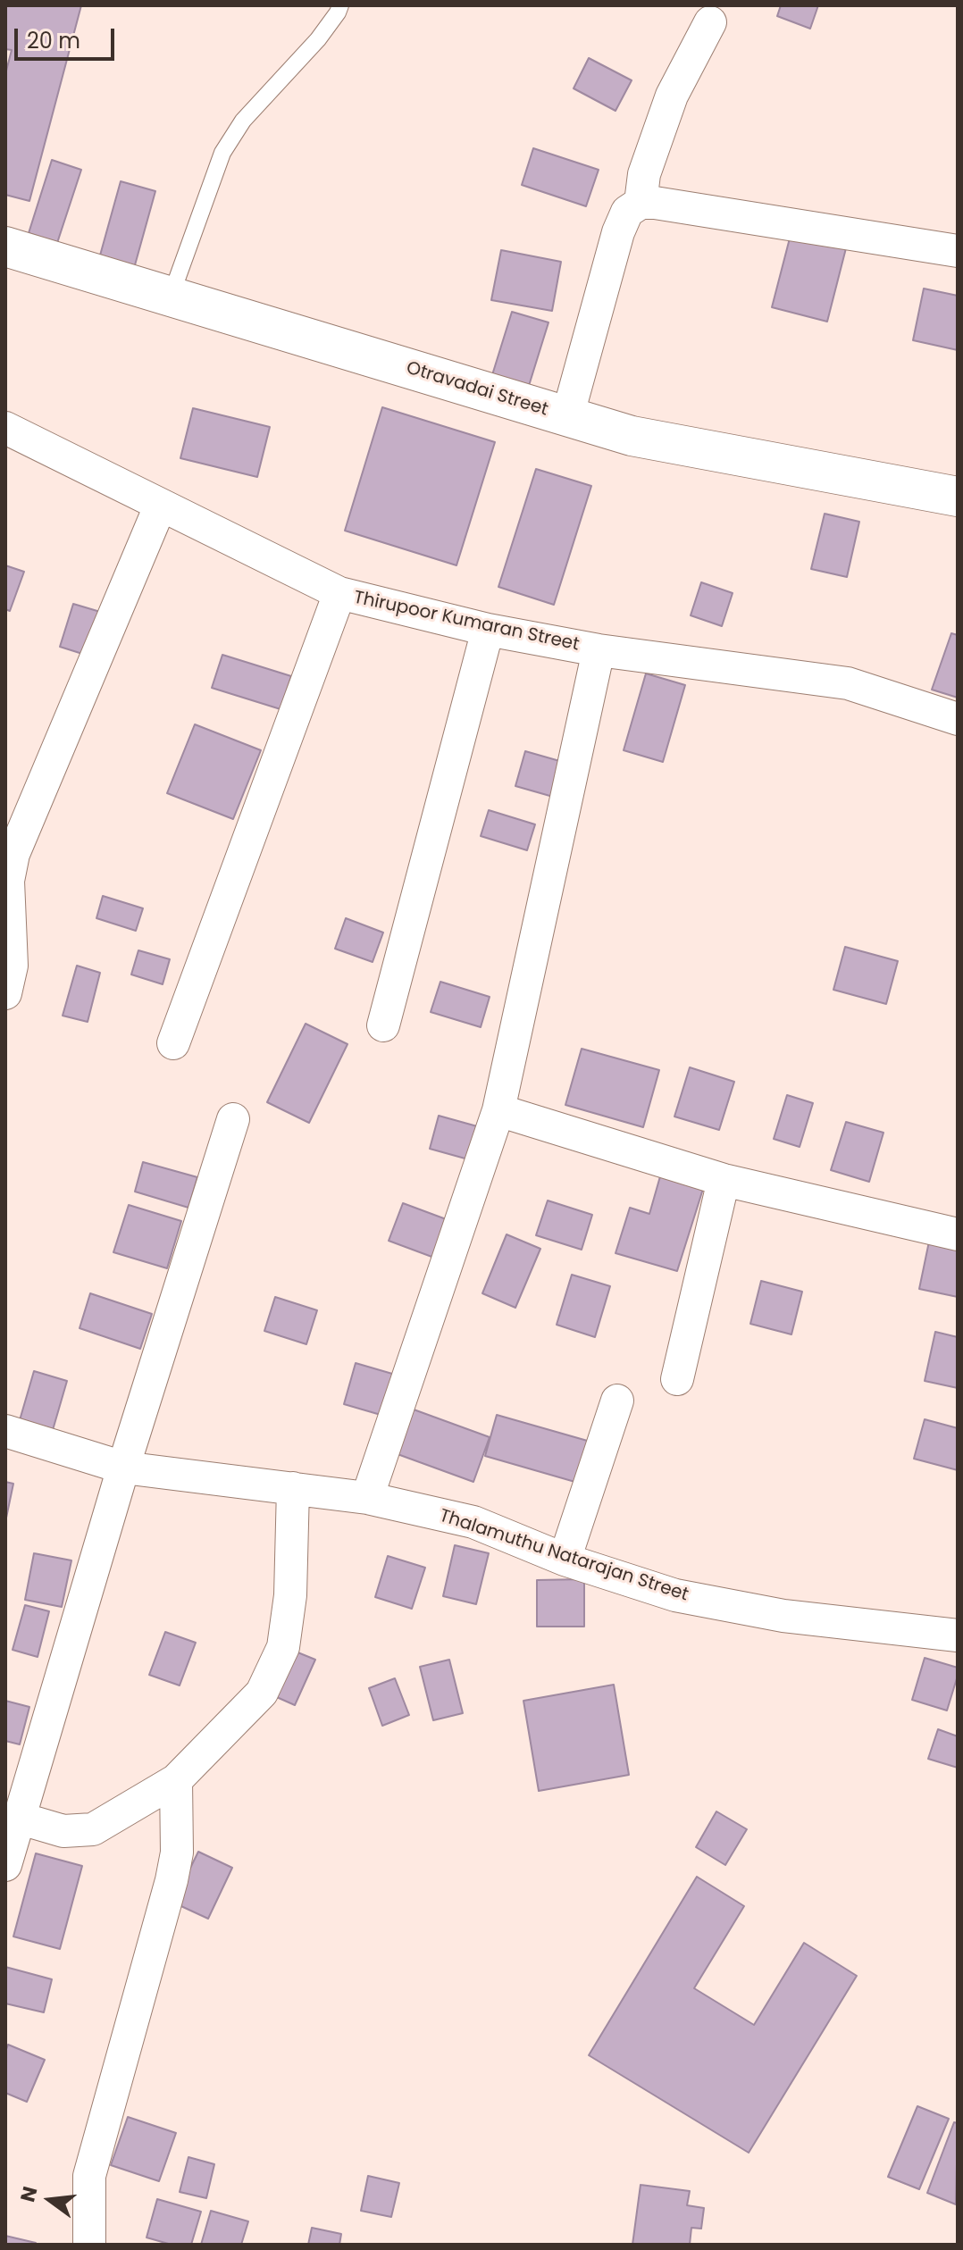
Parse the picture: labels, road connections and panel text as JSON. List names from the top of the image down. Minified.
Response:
{"streets":{"street":["Otravadai Street","Thirupoor Kumaran Street","Thalamuthu Natarajan Street"]},"scale_bar":"20 m","north":"left"}
